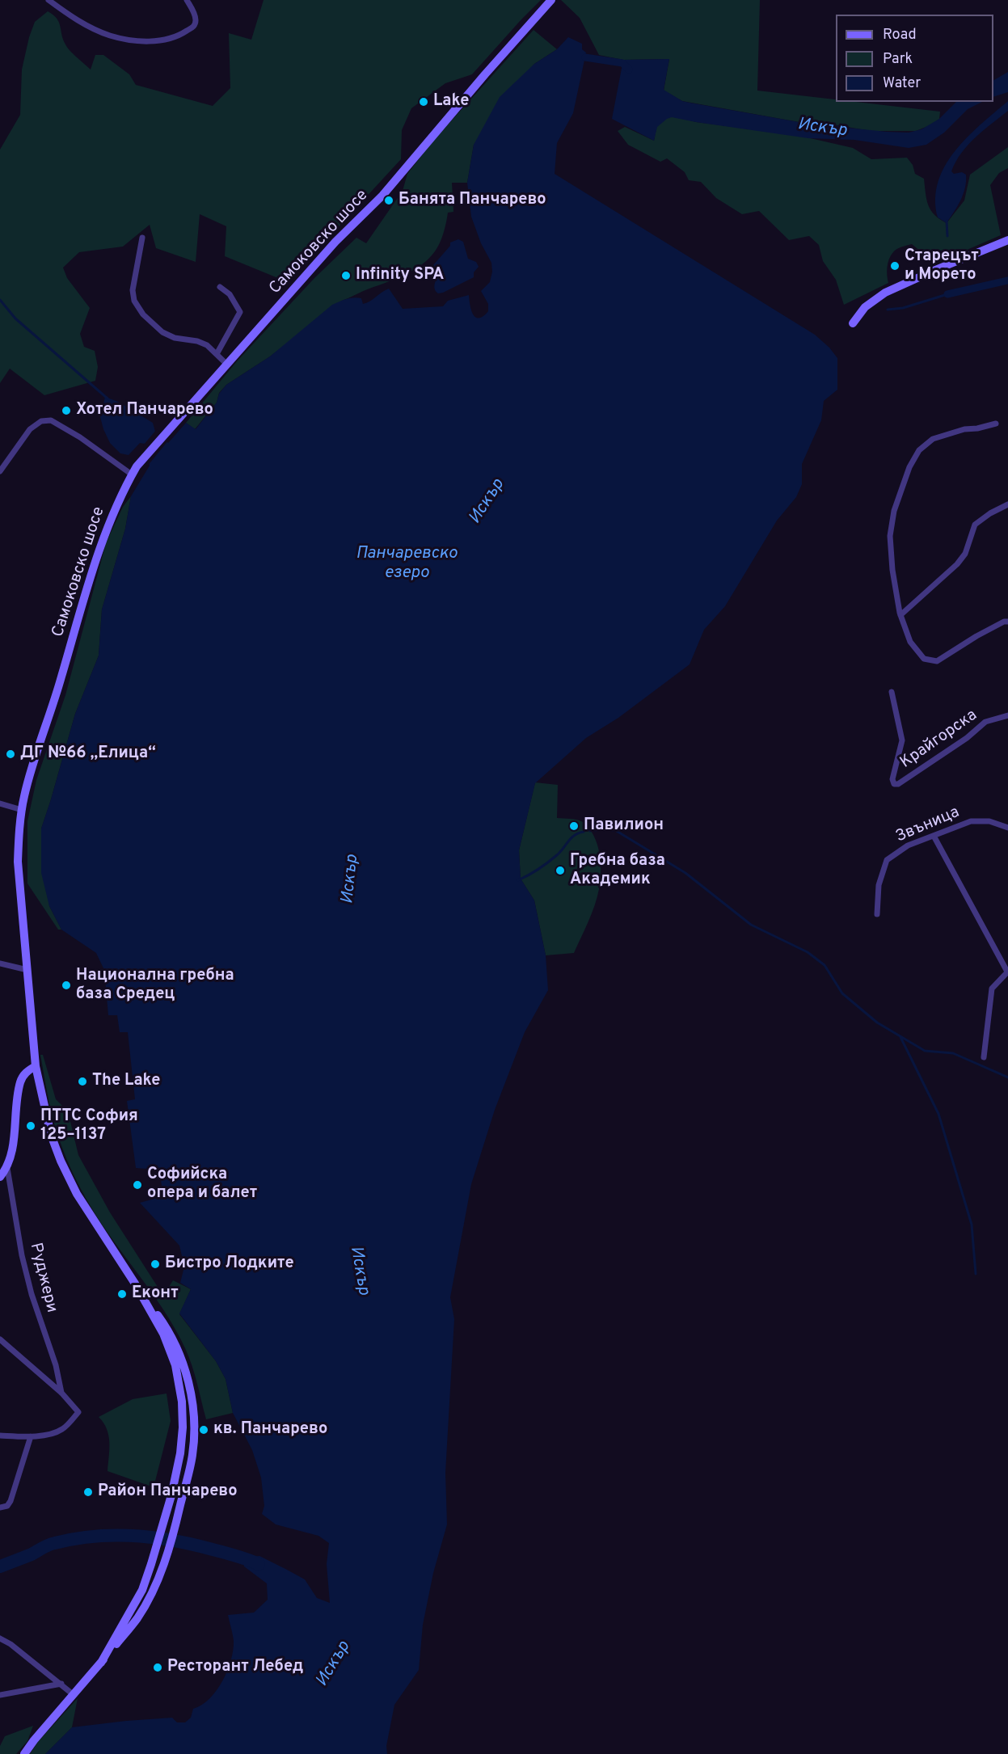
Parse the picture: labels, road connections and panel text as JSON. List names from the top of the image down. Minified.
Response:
{"streets":{"main road":["Самоковско шосе"],"street":["Крайгорска","Звъница","Руджери"]},"water":["Искър","Панчаревско езеро"],"places":["Lake","Банята Панчарево","Старецът и Морето","Infinity SPA","Хотел Панчарево","ДГ №66 „Елица“","Павилион","Гребна база Академик","Национална гребна база Средец","The Lake","ПТТС София 125–1137","Софийска опера и балет","Бистро Лодките","Еконт","кв. Панчарево","Район Панчарево","Ресторант Лебед"],"legend":["Road","Park","Water"]}
